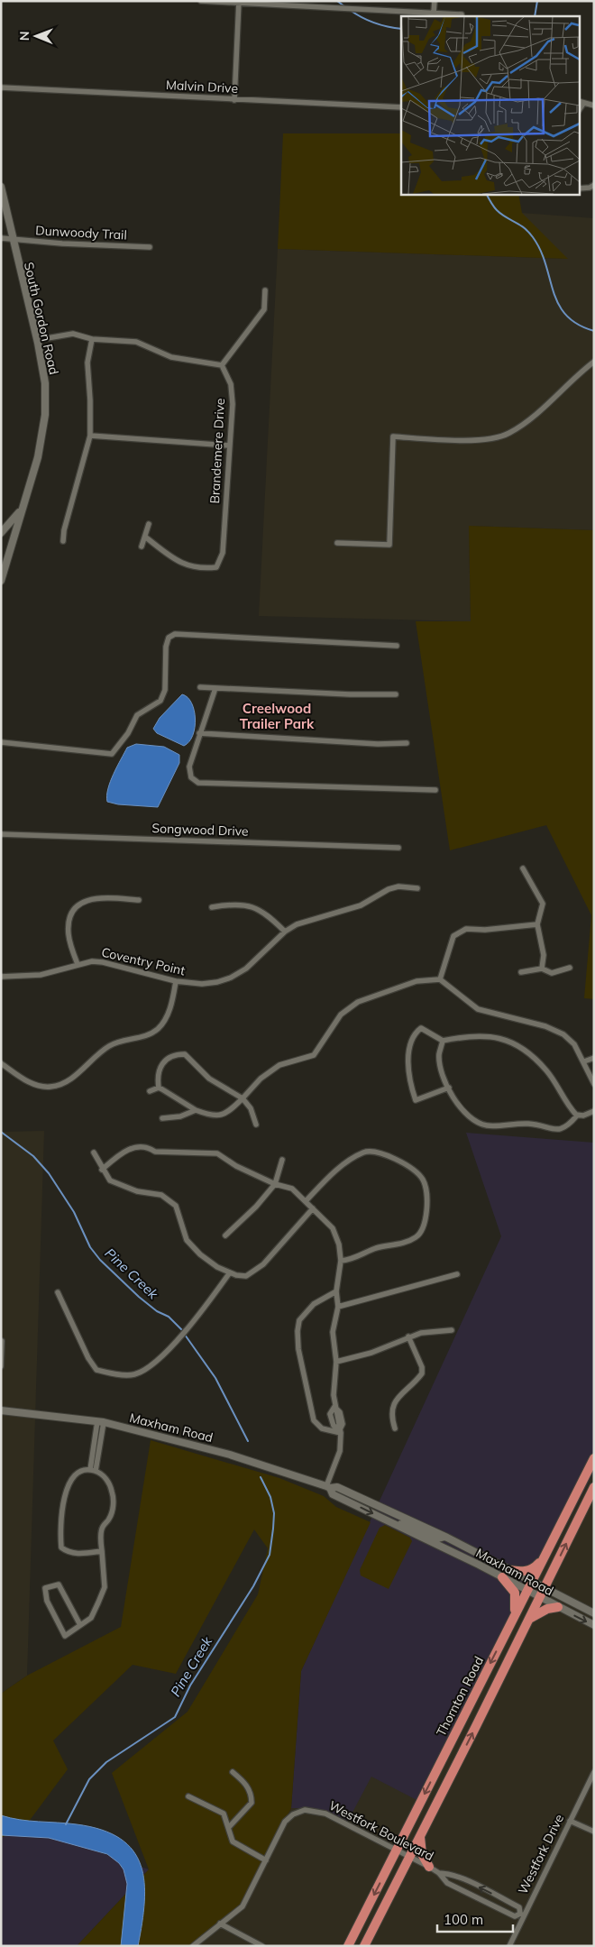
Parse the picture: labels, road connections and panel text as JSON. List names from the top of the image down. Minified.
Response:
{"streets":{"highway":["Thornton Road"],"main road":["South Gordon Road","Maxham Road"],"street":["Malvin Drive","Dunwoody Trail","Brandemere Drive","Songwood Drive","Coventry Point","Westfork Boulevard","Westfork Drive"]},"crossings":[["Dunwoody Trail","South Gordon Road"],["Maxham Road","Thornton Road"],["Thornton Road","Westfork Boulevard"],["Westfork Boulevard","Westfork Drive"]],"districts":["Creelwood Trailer Park"],"water":["Pine Creek"],"scale_bar":"100 m","north":"left"}
